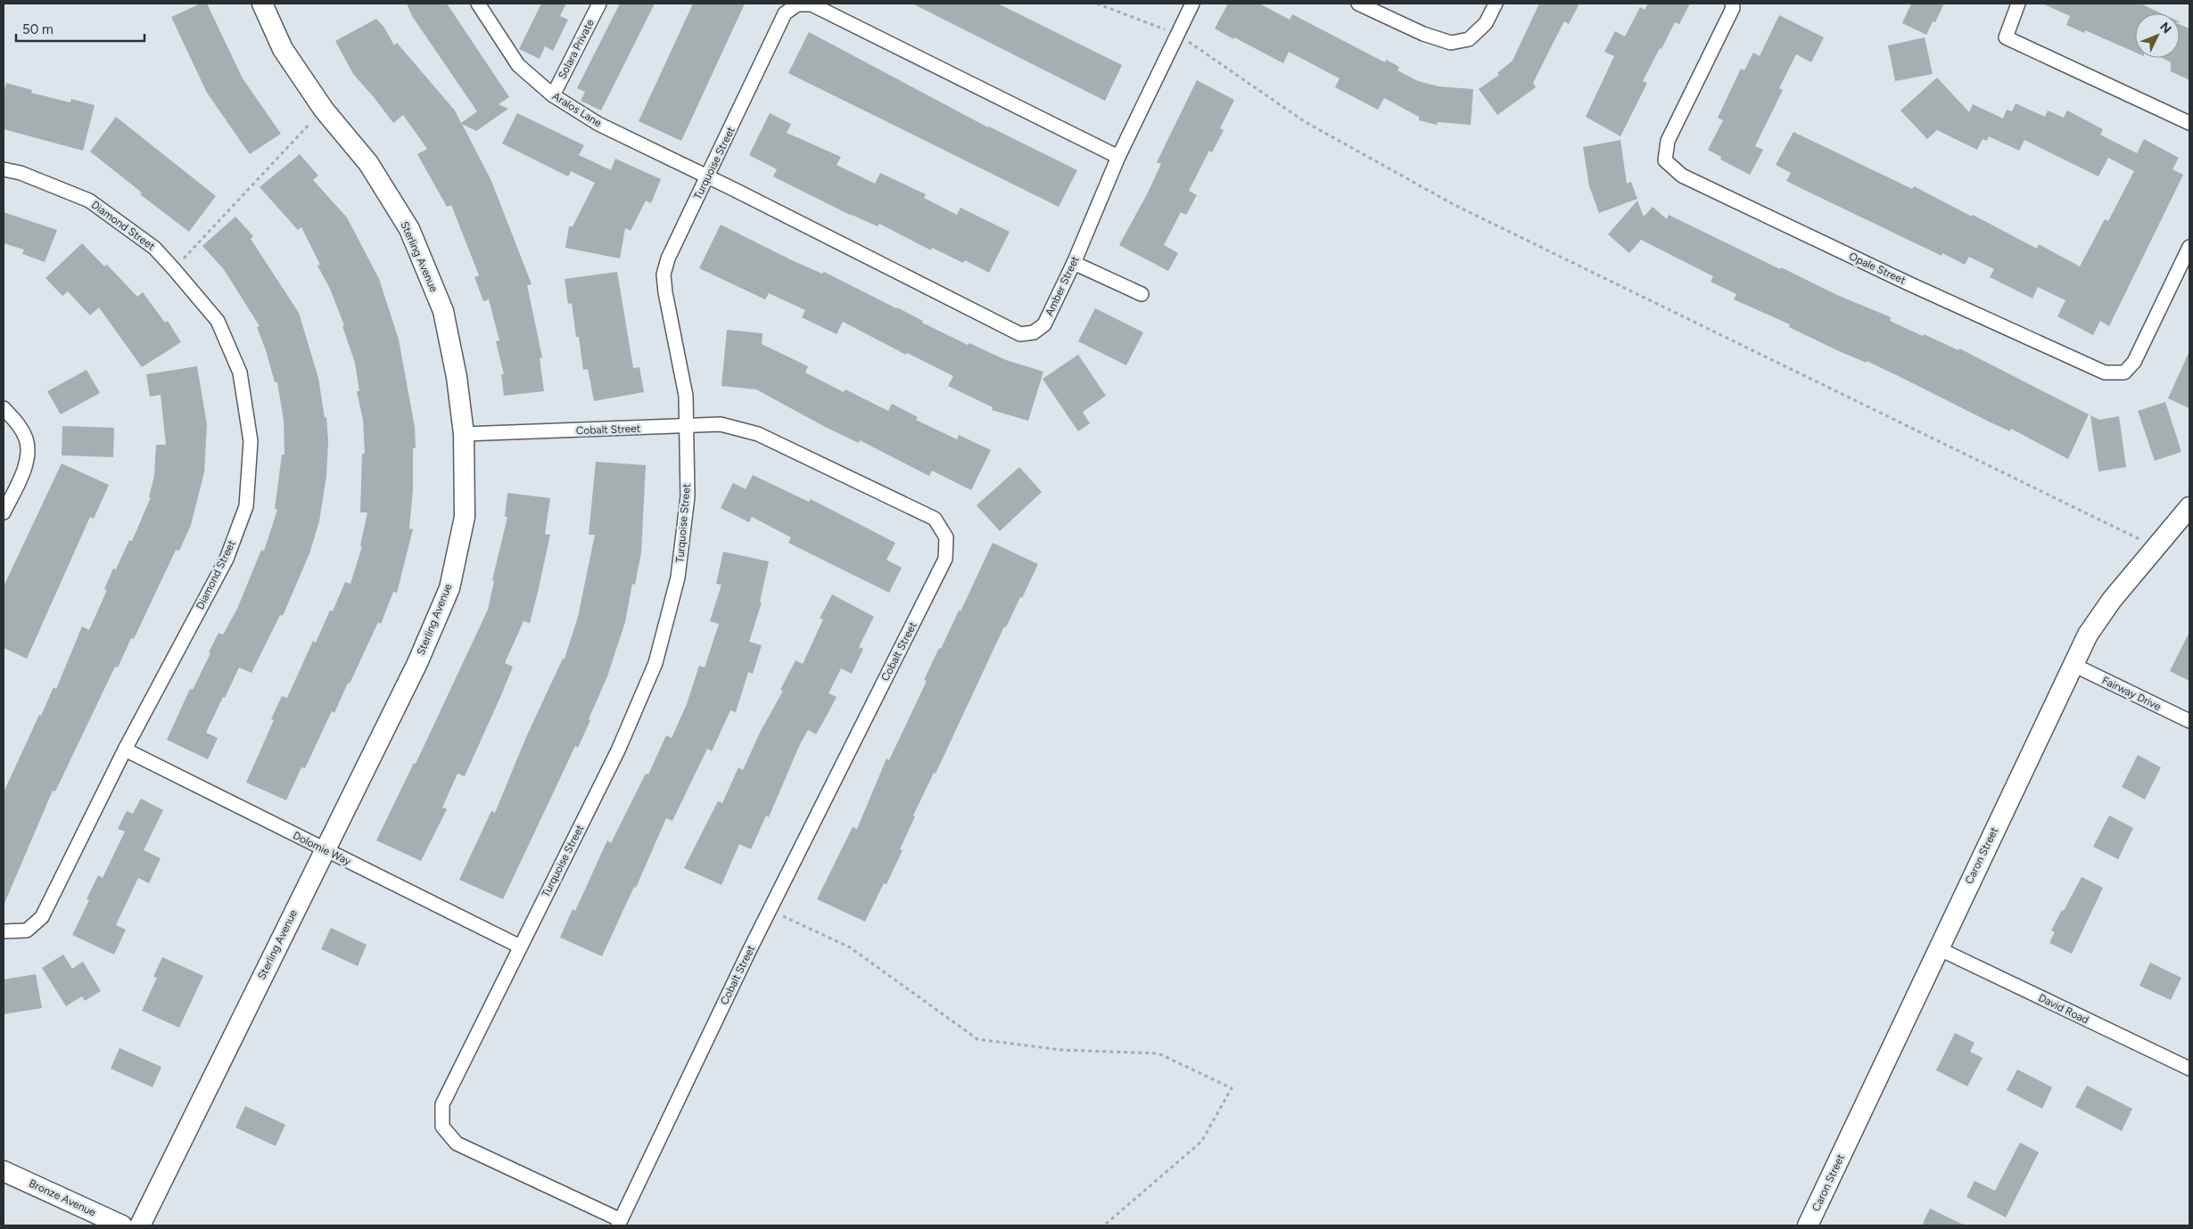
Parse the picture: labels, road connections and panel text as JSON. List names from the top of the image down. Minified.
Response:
{"streets":{"street":["Solara Private","Aralos Lane","Turquoise Street","Diamond Street","Sterling Avenue","Opale Street","Amber Street","Cobalt Street","Fairway Drive","Dolomie Way","Caron Street","David Road","Bronze Avenue"]},"crossings":[["Solara Private","Aralos Lane"],["Aralos Lane","Turquoise Street"],["Aralos Lane","Amber Street"],["Turquoise Street","Amber Street"],["Turquoise Street","Cobalt Street"],["Turquoise Street","Dolomie Way"],["Diamond Street","Dolomie Way"],["Sterling Avenue","Cobalt Street"],["Sterling Avenue","Dolomie Way"],["Fairway Drive","Caron Street"],["Caron Street","David Road"]],"scale_bar":"50 m","north":"top right"}
